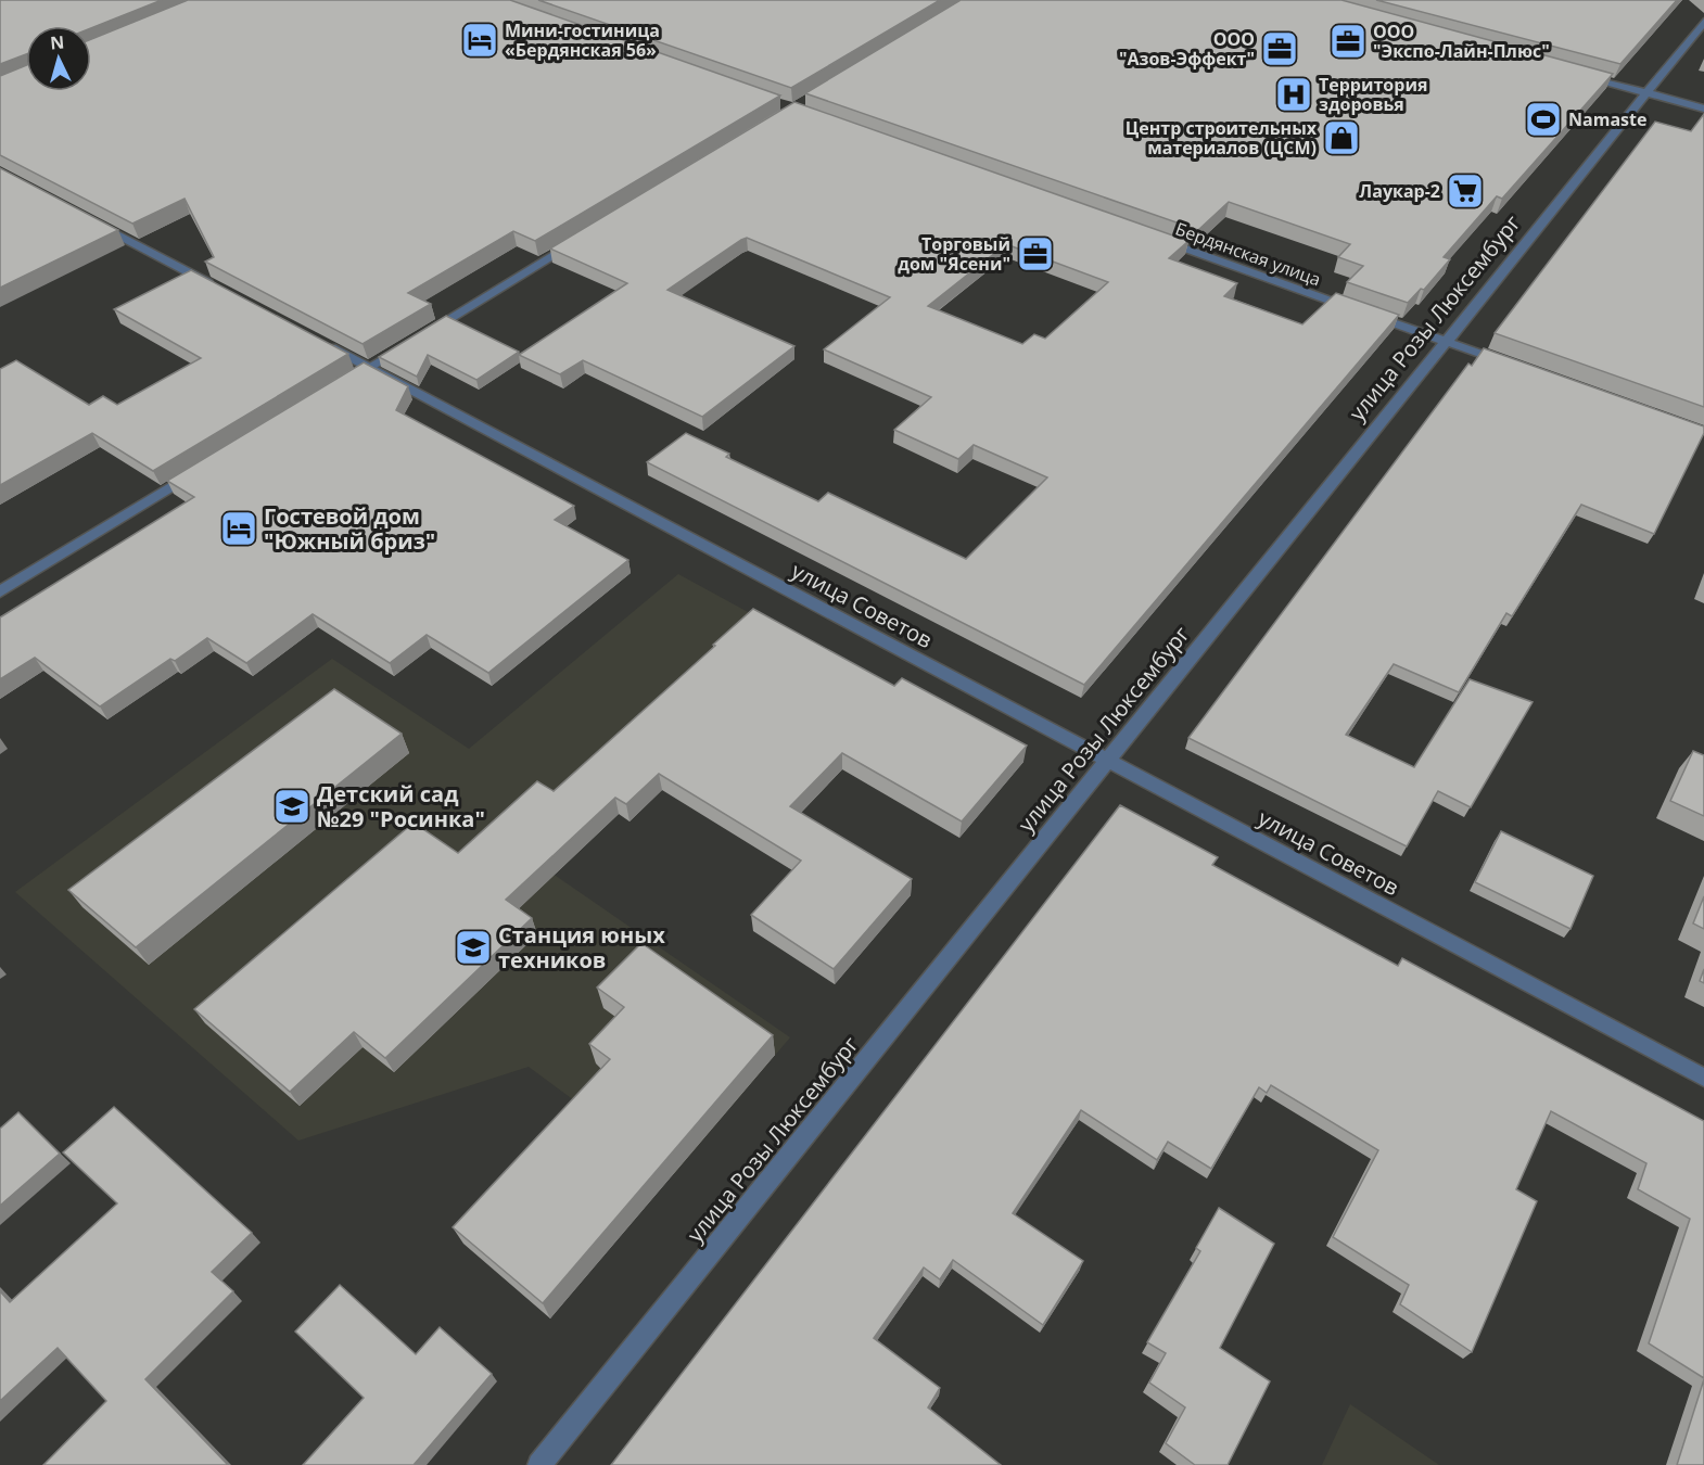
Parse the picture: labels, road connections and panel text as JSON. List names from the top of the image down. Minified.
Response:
{"streets":{"street":["Бердянская улица","улица Розы Люксембург","улица Советов"]},"crossings":[["Бердянская улица","улица Розы Люксембург"],["улица Розы Люксембург","улица Советов"]],"places":{"hotel":["Мини-гостиница «Бердянская 56»","Гостевой дом \"Южный бриз\""],"office":["ООО \"Экспо-Лайн-Плюс\"","ООО \"Азов-Эффект\"","Торговый дом \"Ясени\""],"hospital":["Территория здоровья"],"sports":["Namaste"],"shop":["Центр строительных материалов (ЦСМ)"],"supermarket":["Лаукар-2"],"school or university":["Детский сад №29 \"Росинка\"","Станция юных техников"]},"north":"top"}
